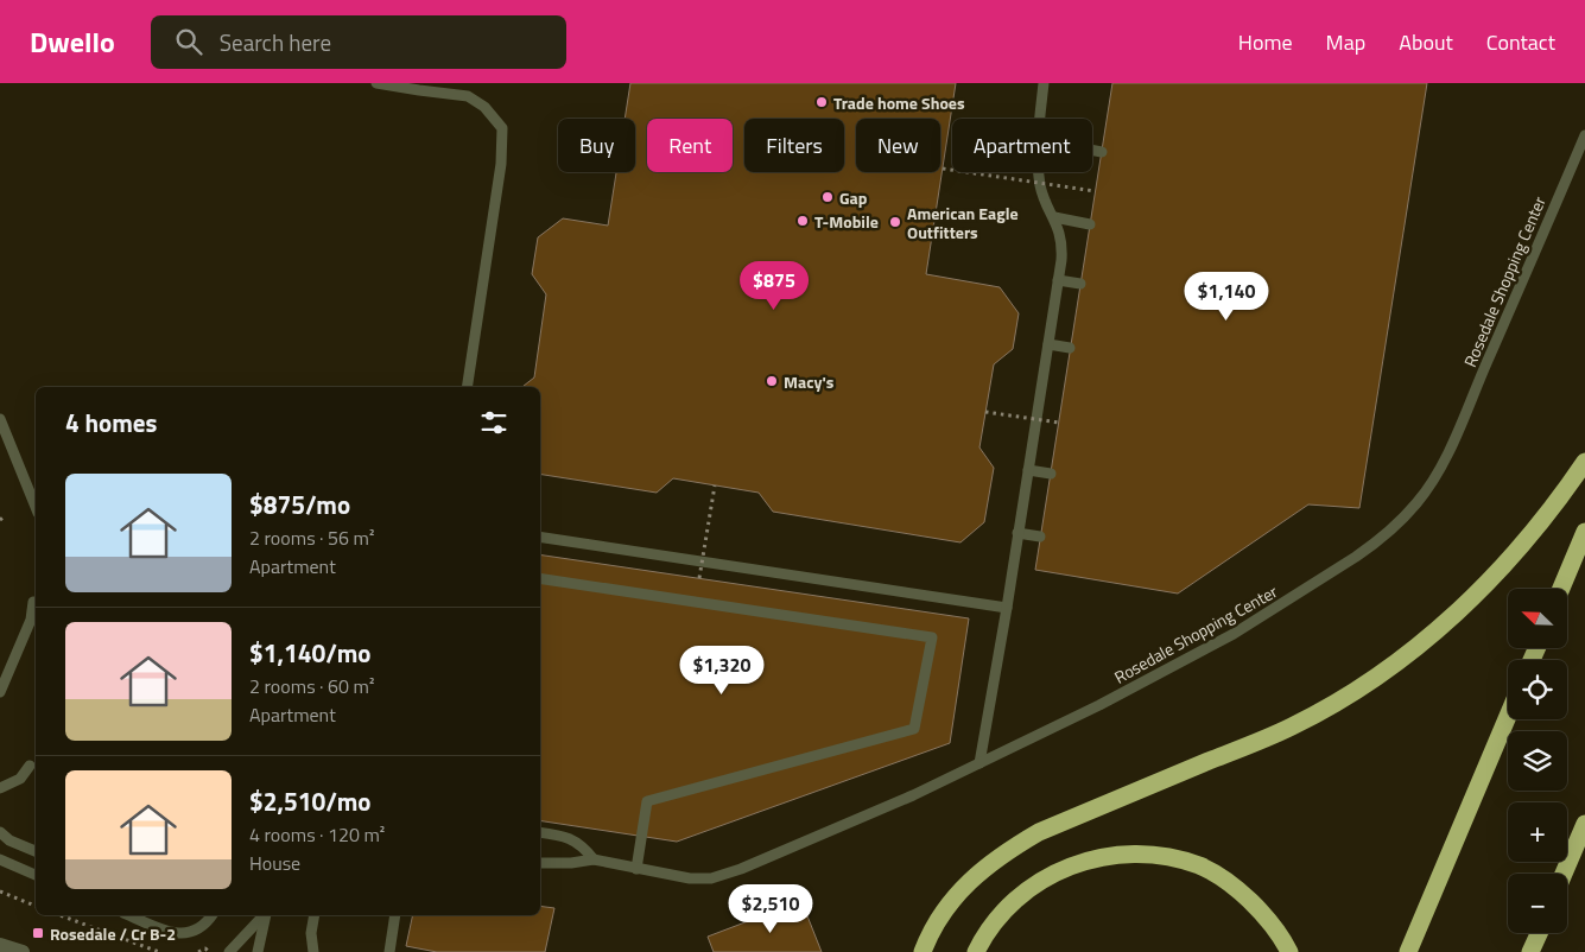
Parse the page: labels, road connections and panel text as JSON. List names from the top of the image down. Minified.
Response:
{"streets":{"lane":["Rosedale Shopping Center"]},"places":{"other":["Trade home Shoes","Gap","T-Mobile","American Eagle Outfitters","Macy's"],"transit":["Rosedale / Cr B-2"]},"north":"top left","page":{"header":"Dwello","search":"Search here","nav":["Home","Map","About","Contact"],"chip":["Buy","Rent","Filters","New","Apartment"],"price":["$875","$1,140","$1,320","$2,510"],"heading":"4 homes","list":[{"name":"$875/mo","note":"2 rooms · 56 m² · Apartment"},{"name":"$1,140/mo","note":"2 rooms · 60 m² · Apartment"},{"name":"$2,510/mo","note":"4 rooms · 120 m² · House"}],"map_buttons":["+","−"]}}
